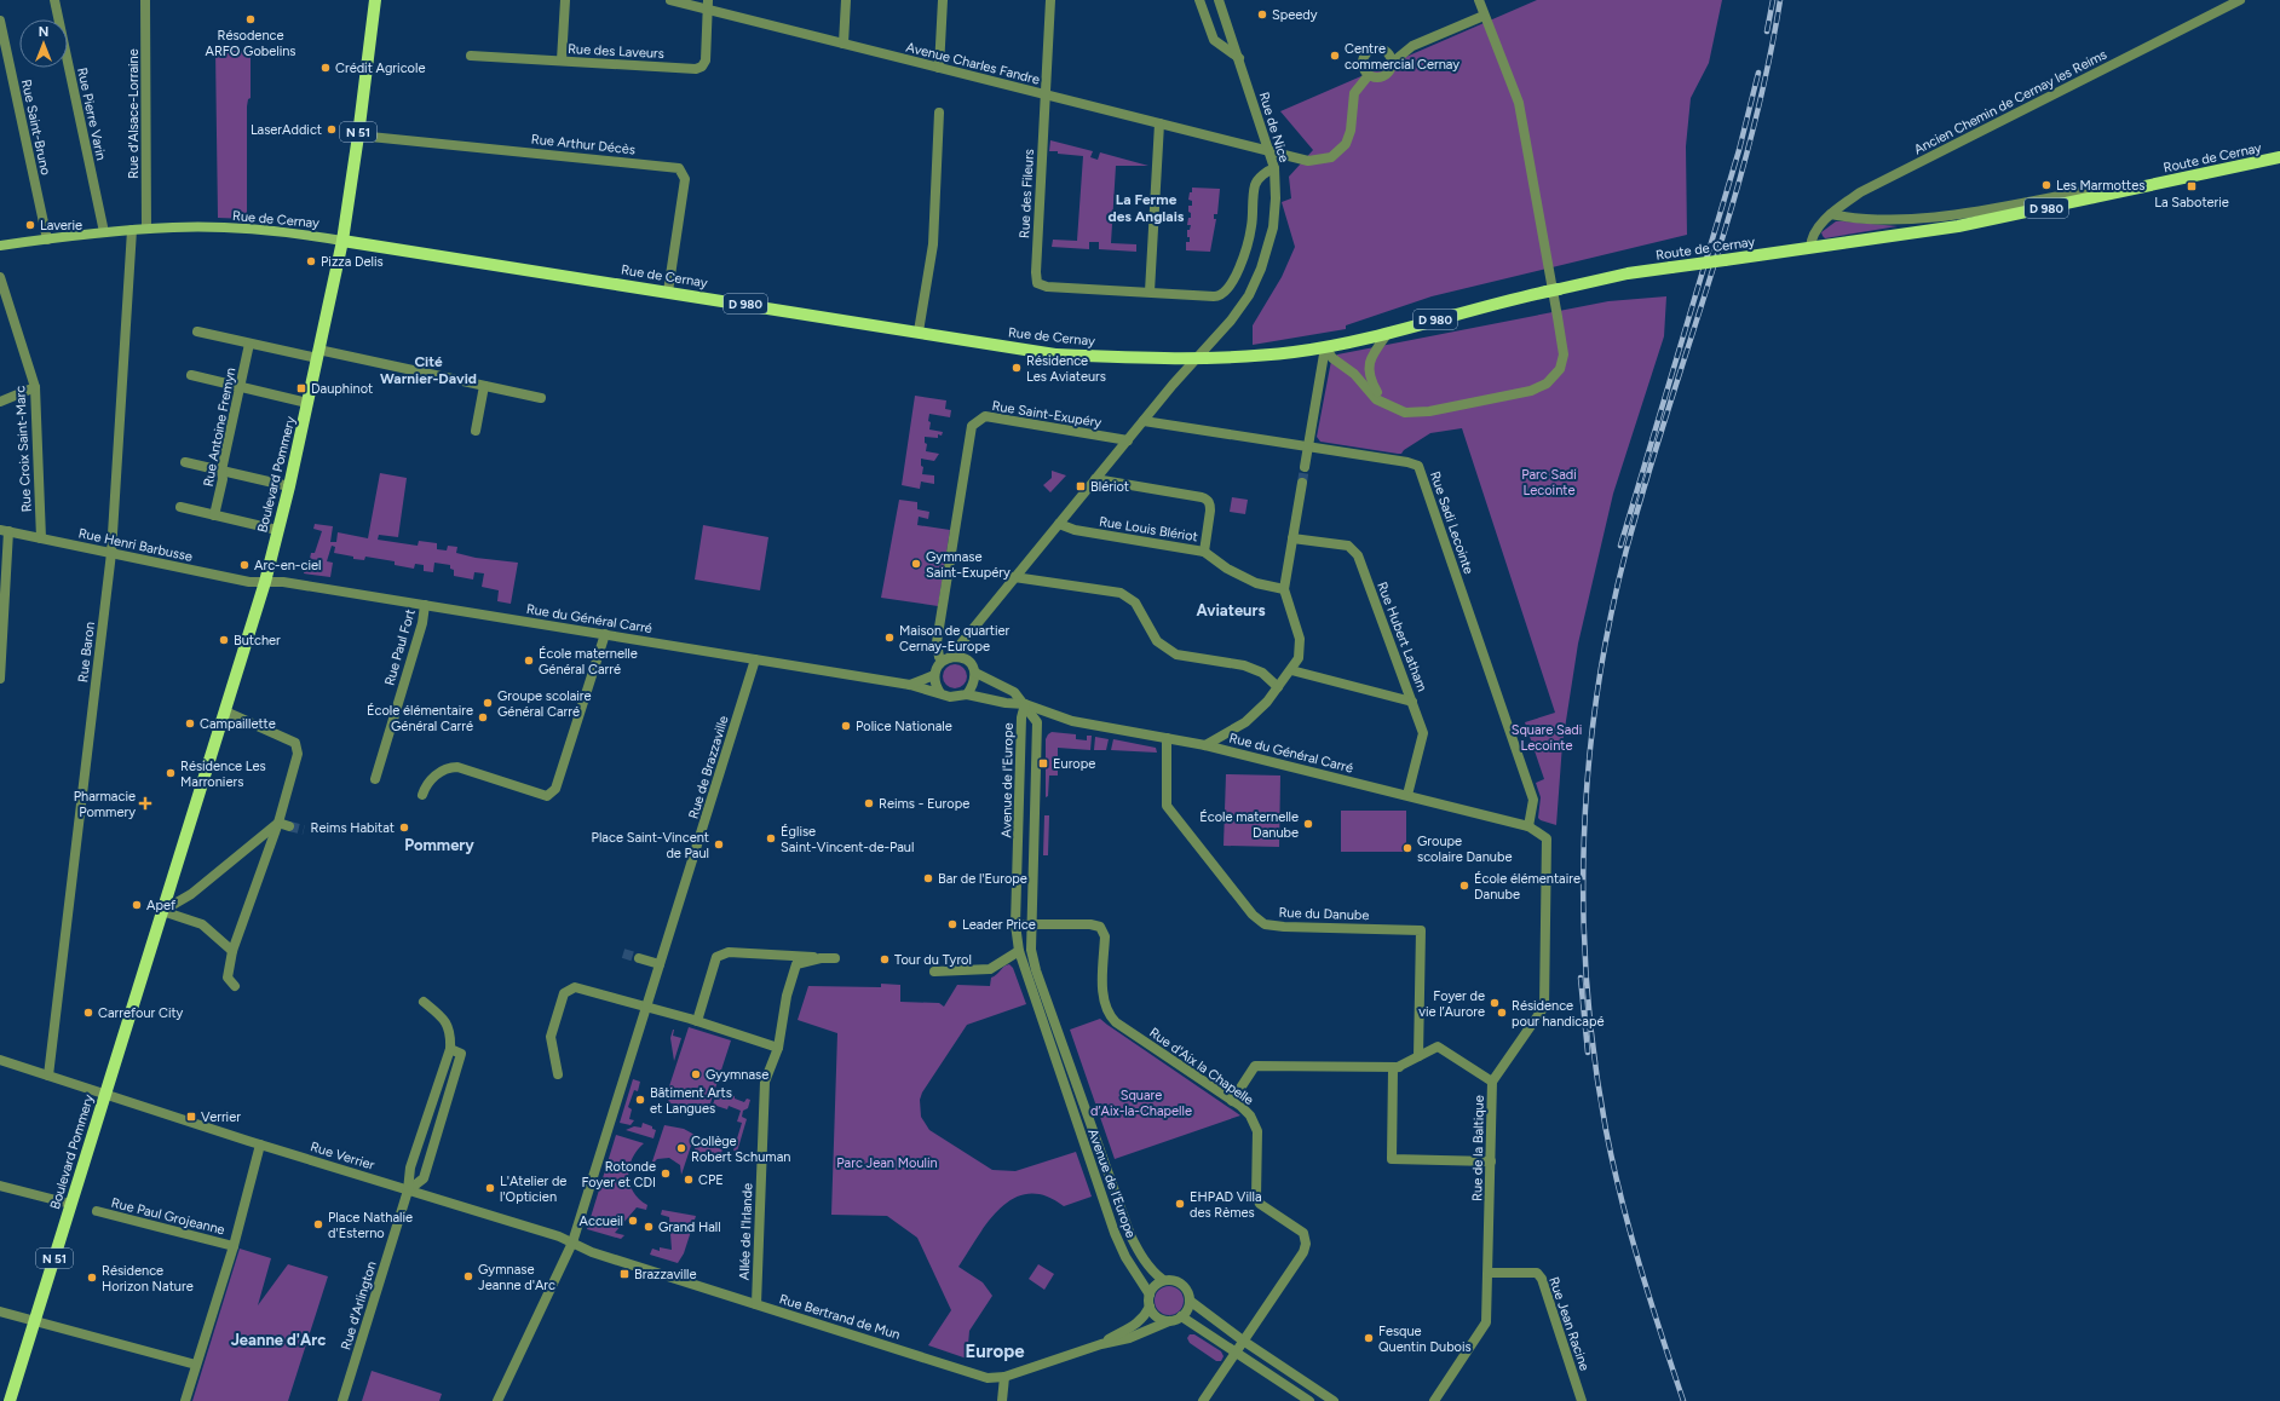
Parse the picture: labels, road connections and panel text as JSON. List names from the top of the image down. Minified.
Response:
{"streets":{"main road":["N 51","Route de Cernay","D 980","Rue de Cernay","Boulevard Pommery"],"street":["Rue des Laveurs","Avenue Charles Fandre","Ancien Chemin de Cernay les Reims","Rue Pierre Varin","Rue d'Alsace-Lorraine","Rue Saint-Bruno","Rue de Nice","Rue Arthur Décès","Rue des Fileurs","Rue Saint-Exupéry","Rue Antoine Fremyn","Rue Croix Saint-Marc","Rue Sadi Lecointe","Rue Louis Blériot","Rue Henri Barbusse","Rue du Général Carré","Rue Hubert Latham","Rue Paul Fort","Rue Baron","Rue de Brazzaville","Avenue de l'Europe","Rue du Danube","Rue d'Aix la Chapelle","Rue de la Baltique","Rue Verrier","Rue Paul Grojeanne","Allée de l'Irlande","Rue d'Arlington","Rue Bertrand de Mun","Rue Jean Racine"]},"crossings":[["Rue des Laveurs","Avenue Charles Fandre"],["Avenue Charles Fandre","Rue de Nice"],["Avenue Charles Fandre","Rue des Fileurs"],["Ancien Chemin de Cernay les Reims","Route de Cernay"],["Rue Pierre Varin","Rue de Cernay"],["Rue d'Alsace-Lorraine","Rue de Cernay"],["Rue Saint-Bruno","Rue de Cernay"],["Rue de Nice","Rue de Cernay"],["Rue de Nice","Rue Saint-Exupéry"],["Rue de Nice","Rue Sadi Lecointe"],["Rue de Nice","Rue Louis Blériot"],["Rue de Nice","Rue du Général Carré"],["N 51","Rue Arthur Décès"],["N 51","Rue de Cernay"],["N 51","Boulevard Pommery"],["Rue Arthur Décès","Rue de Cernay"],["Route de Cernay","Rue de Cernay"],["Rue de Cernay","Boulevard Pommery"],["Rue de Cernay","Rue Baron"],["Rue Saint-Exupéry","Rue du Général Carré"],["Rue Croix Saint-Marc","Rue Henri Barbusse"],["Boulevard Pommery","Rue Henri Barbusse"],["Boulevard Pommery","Rue du Général Carré"],["Boulevard Pommery","Rue Verrier"],["Rue Sadi Lecointe","Rue du Général Carré"],["Rue Henri Barbusse","Rue du Général Carré"],["Rue Henri Barbusse","Rue Baron"],["Rue du Général Carré","Rue Hubert Latham"],["Rue du Général Carré","Rue Paul Fort"],["Rue du Général Carré","Rue de Brazzaville"],["Rue du Général Carré","Avenue de l'Europe"],["Rue du Général Carré","Rue du Danube"],["Rue du Général Carré","Rue de la Baltique"],["Rue Baron","Rue Verrier"],["Rue de Brazzaville","Rue Verrier"],["Rue de Brazzaville","Rue Bertrand de Mun"],["Avenue de l'Europe","Rue d'Aix la Chapelle"],["Avenue de l'Europe","Rue Bertrand de Mun"],["Rue de la Baltique","Rue Jean Racine"],["Rue Verrier","Rue d'Arlington"],["Rue Verrier","Rue Bertrand de Mun"],["Allée de l'Irlande","Rue Bertrand de Mun"]],"districts":["La Ferme des Anglais","Cité Warnier-David","Aviateurs","Pommery","Jeanne d'Arc","Europe"],"parks":["Parc Sadi Lecointe","Square Sadi Lecointe","Square d’Aix-la-Chapelle","Parc Jean Moulin"],"places":{"other":["Speedy","Résodence ARFO Gobelins","Centre commercial Cernay","Crédit Agricole","LaserAddict","Les Marmottes","Laverie","Pizza Delis","Résidence Les Aviateurs","Gymnase Saint-Exupéry","Arc-en-ciel","Maison de quartier Cernay-Europe","Butcher","École maternelle Général Carré","Groupe scolaire Général Carré","École élémentaire Général Carré","Campaillette","Police Nationale","Résidence Les Marroniers","Reims - Europe","École maternelle Danube","Reims Habitat","Église Saint-Vincent-de-Paul","Place Saint-Vincent de Paul","Groupe scolaire Danube","Bar de l'Europe","École élémentaire Danube","Apef","Leader Price","Tour du Tyrol","Foyer de vie l’Aurore","Carrefour City","Résidence pour handicapé","Gyymnase","Bâtiment Arts et Langues","Collège Robert Schuman","Rotonde Foyer et CDI","CPE","L'Atelier de l'Opticien","EHPAD Villa des Rèmes","Accueil","Place Nathalie d'Esterno","Grand Hall","Gymnase Jeanne d'Arc","Résidence Horizon Nature","Fesque Quentin Dubois"],"transit":["La Saboterie","Dauphinot","Blériot","Europe","Verrier","Brazzaville"],"health":["Pharmacie Pommery"]},"north":"top"}
